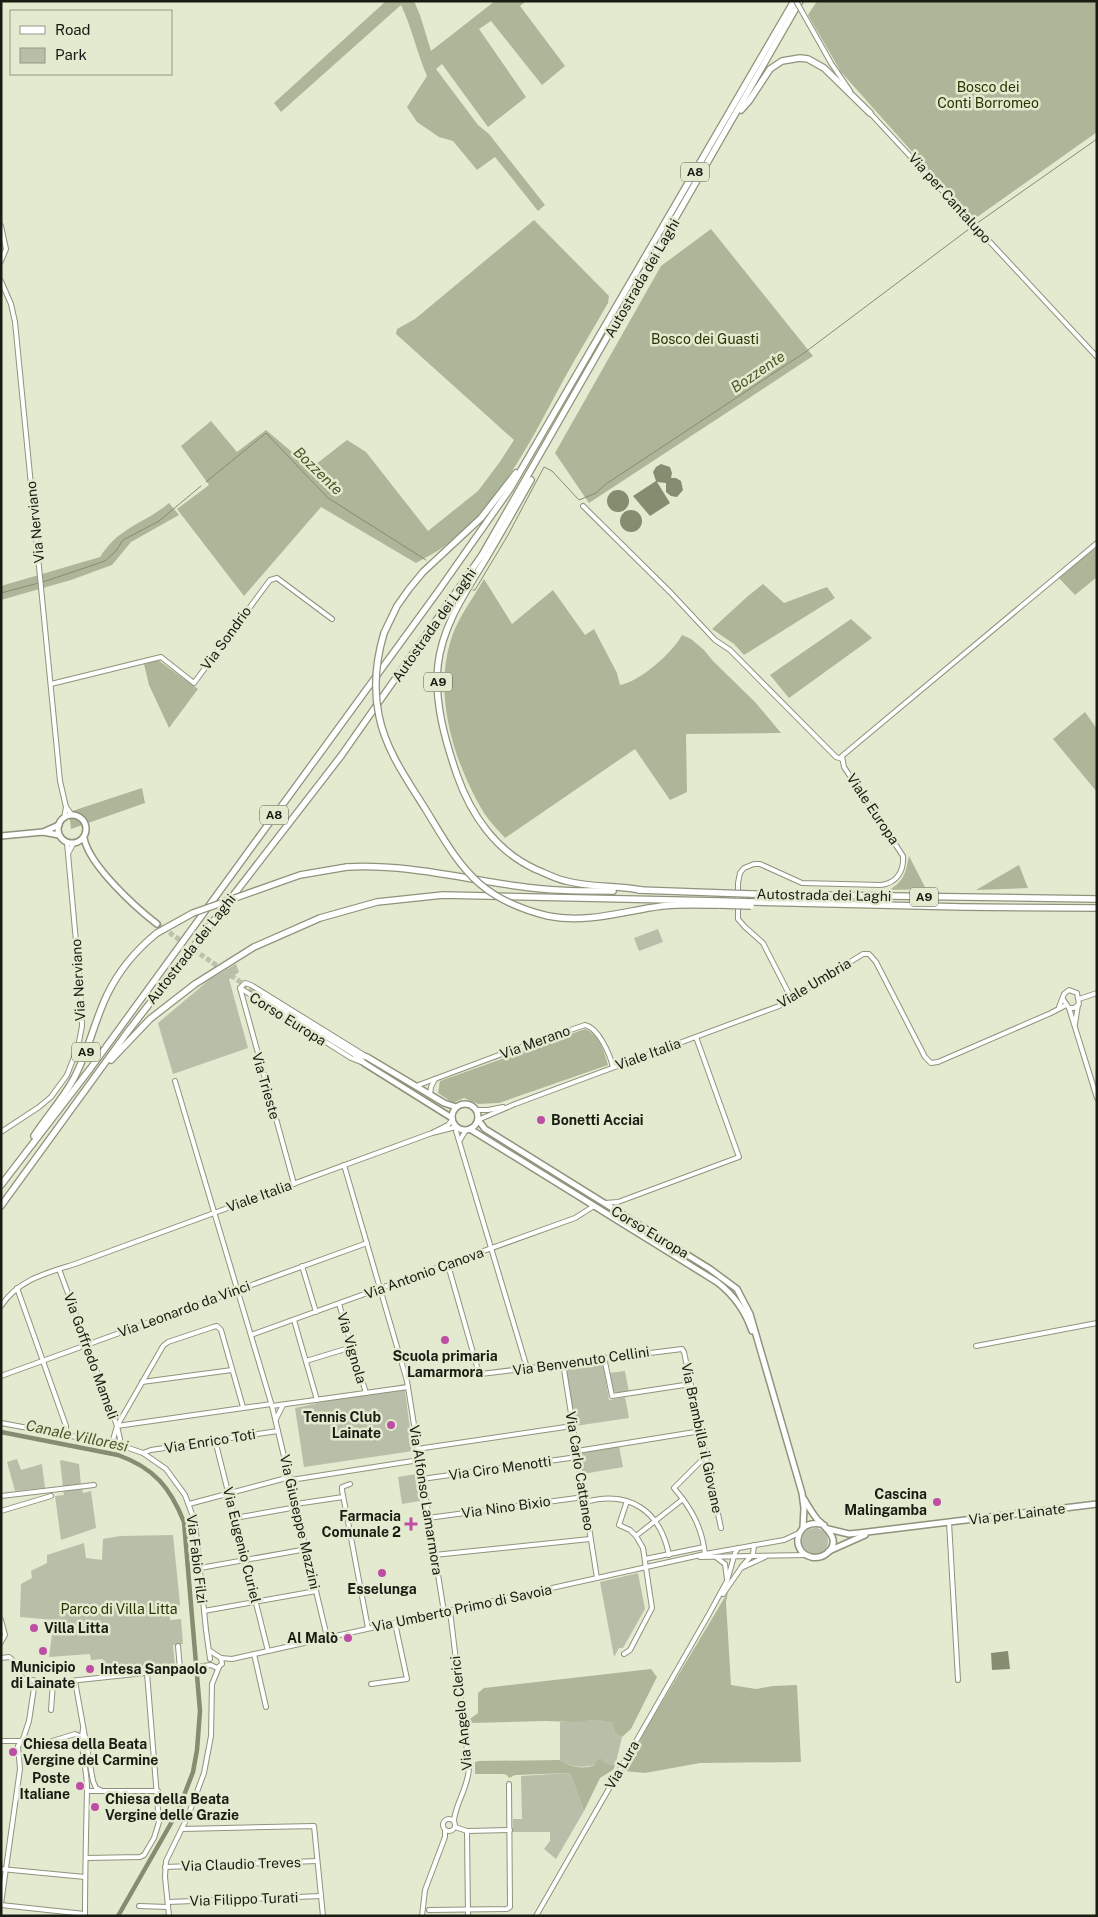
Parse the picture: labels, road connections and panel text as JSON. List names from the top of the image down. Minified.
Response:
{"streets":{"highway":["A8","Autostrada dei Laghi","A9"],"main road":["Corso Europa","Via per Lainate"],"street":["Via per Cantalupo","Via Nerviano","Via Sondrio","Viale Europa","Viale Umbria","Via Merano","Viale Italia","Via Trieste","Via Antonio Canova","Via Leonardo da Vinci","Via Vignola","Via Goffredo Mameli","Via Benvenuto Cellini","Via Brambilla il Giovane","Via Enrico Toti","Via Ciro Menotti","Via Carlo Cattaneo","Via Alfonso Lamarmora","Via Nino Bixio","Via Giuseppe Mazzini","Via Eugenio Curiel","Via Fabio Filzi","Via Umberto Primo di Savoia","Via Angelo Clerici","Via Lura","Via Claudio Treves","Via Filippo Turati"]},"crossings":[["Via per Cantalupo","Autostrada dei Laghi"],["Autostrada dei Laghi","A9"],["Via Nerviano","Via Sondrio"],["Viale Europa","Viale Umbria"],["Viale Umbria","Viale Italia"],["Corso Europa","Via Merano"],["Corso Europa","Viale Italia"],["Corso Europa","Via Trieste"],["Corso Europa","Via Antonio Canova"],["Corso Europa","Via Umberto Primo di Savoia"],["Via Merano","Viale Italia"],["Viale Italia","Via Trieste"],["Viale Italia","Via Goffredo Mameli"],["Viale Italia","Via Alfonso Lamarmora"],["Viale Italia","Via Giuseppe Mazzini"],["Via Antonio Canova","Via Vignola"],["Via Antonio Canova","Via Benvenuto Cellini"],["Via Antonio Canova","Via Alfonso Lamarmora"],["Via Antonio Canova","Via Giuseppe Mazzini"],["Via Leonardo da Vinci","Via Goffredo Mameli"],["Via Leonardo da Vinci","Via Alfonso Lamarmora"],["Via Leonardo da Vinci","Via Giuseppe Mazzini"],["Via Goffredo Mameli","Via Fabio Filzi"],["Via Benvenuto Cellini","Via Brambilla il Giovane"],["Via Benvenuto Cellini","Via Carlo Cattaneo"],["Via Enrico Toti","Via Giuseppe Mazzini"],["Via Enrico Toti","Via Eugenio Curiel"],["Via Enrico Toti","Via Fabio Filzi"],["Via Ciro Menotti","Via Carlo Cattaneo"],["Via Ciro Menotti","Via Alfonso Lamarmora"],["Via Carlo Cattaneo","Via Nino Bixio"],["Via Carlo Cattaneo","Via Umberto Primo di Savoia"],["Via Alfonso Lamarmora","Via Nino Bixio"],["Via Alfonso Lamarmora","Via Umberto Primo di Savoia"],["Via Giuseppe Mazzini","Via Umberto Primo di Savoia"],["Via Eugenio Curiel","Via Umberto Primo di Savoia"],["Via Umberto Primo di Savoia","Via Angelo Clerici"],["Via Umberto Primo di Savoia","Via Lura"]],"water":["Bozzente","Canale Villoresi"],"parks":["Bosco dei Conti Borromeo","Bosco dei Guasti","Parco di Villa Litta"],"places":{"other":["Bonetti Acciai","Scuola primaria Lamarmora","Tennis Club Lainate","Cascina Malingamba","Esselunga","Villa Litta","Al Malò","Municipio di Lainate","Intesa Sanpaolo","Chiesa della Beata Vergine del Carmine","Poste Italiane","Chiesa della Beata Vergine delle Grazie"],"health":["Farmacia Comunale 2"]},"legend":["Road","Park"]}
